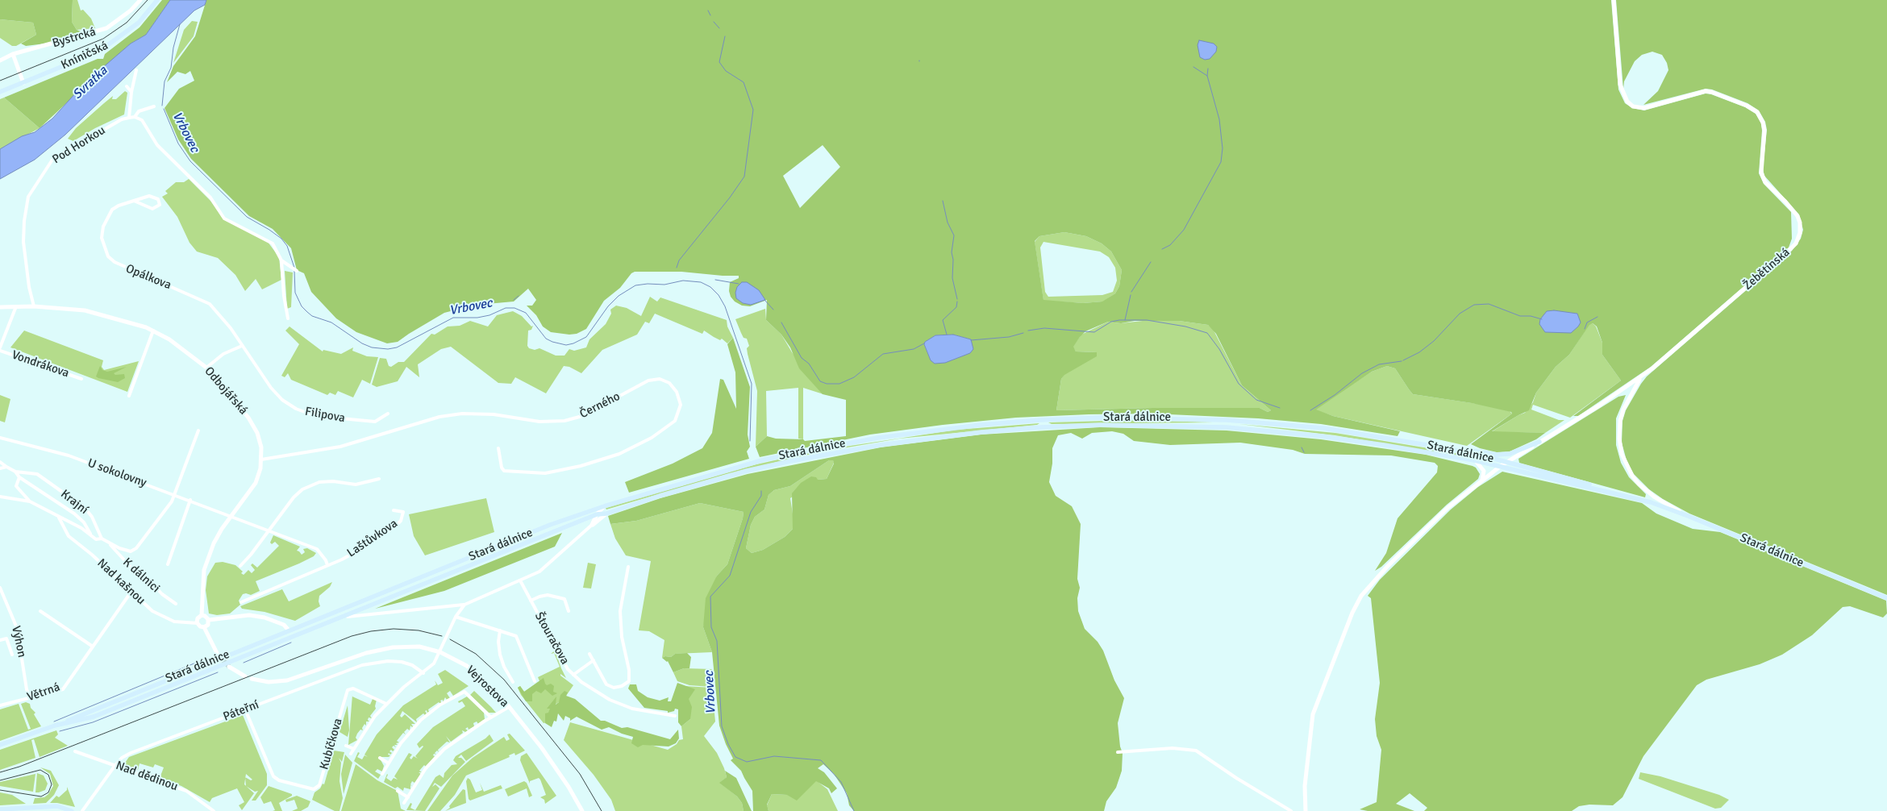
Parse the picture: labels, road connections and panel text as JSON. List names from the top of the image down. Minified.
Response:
{"streets":{"main road":["Kníničská","Stará dálnice"],"street":["Bystrcká","Pod Horkou","Žebětínská","Opálkova","Vondrákova","Odbojářská","Černého","Filipova","U sokolovny","Krajní","Laštůvkova","K dálnici","Nad kašnou","Štouračova","Výhon","Vejrostova","Větrná","Páteřní","Kubíčkova","Nad dědinou"]},"crossings":[["Pod Horkou","Odbojářská"],["Žebětínská","Stará dálnice"],["Opálkova","Filipova"],["Odbojářská","Černého"],["Odbojářská","U sokolovny"],["Odbojářská","Nad kašnou"],["Nad kašnou","Větrná"],["Výhon","Větrná"],["Vejrostova","Kubíčkova"],["Páteřní","Kubíčkova"],["Páteřní","Nad dědinou"]],"water":["Svratka","Vrbovec"]}
